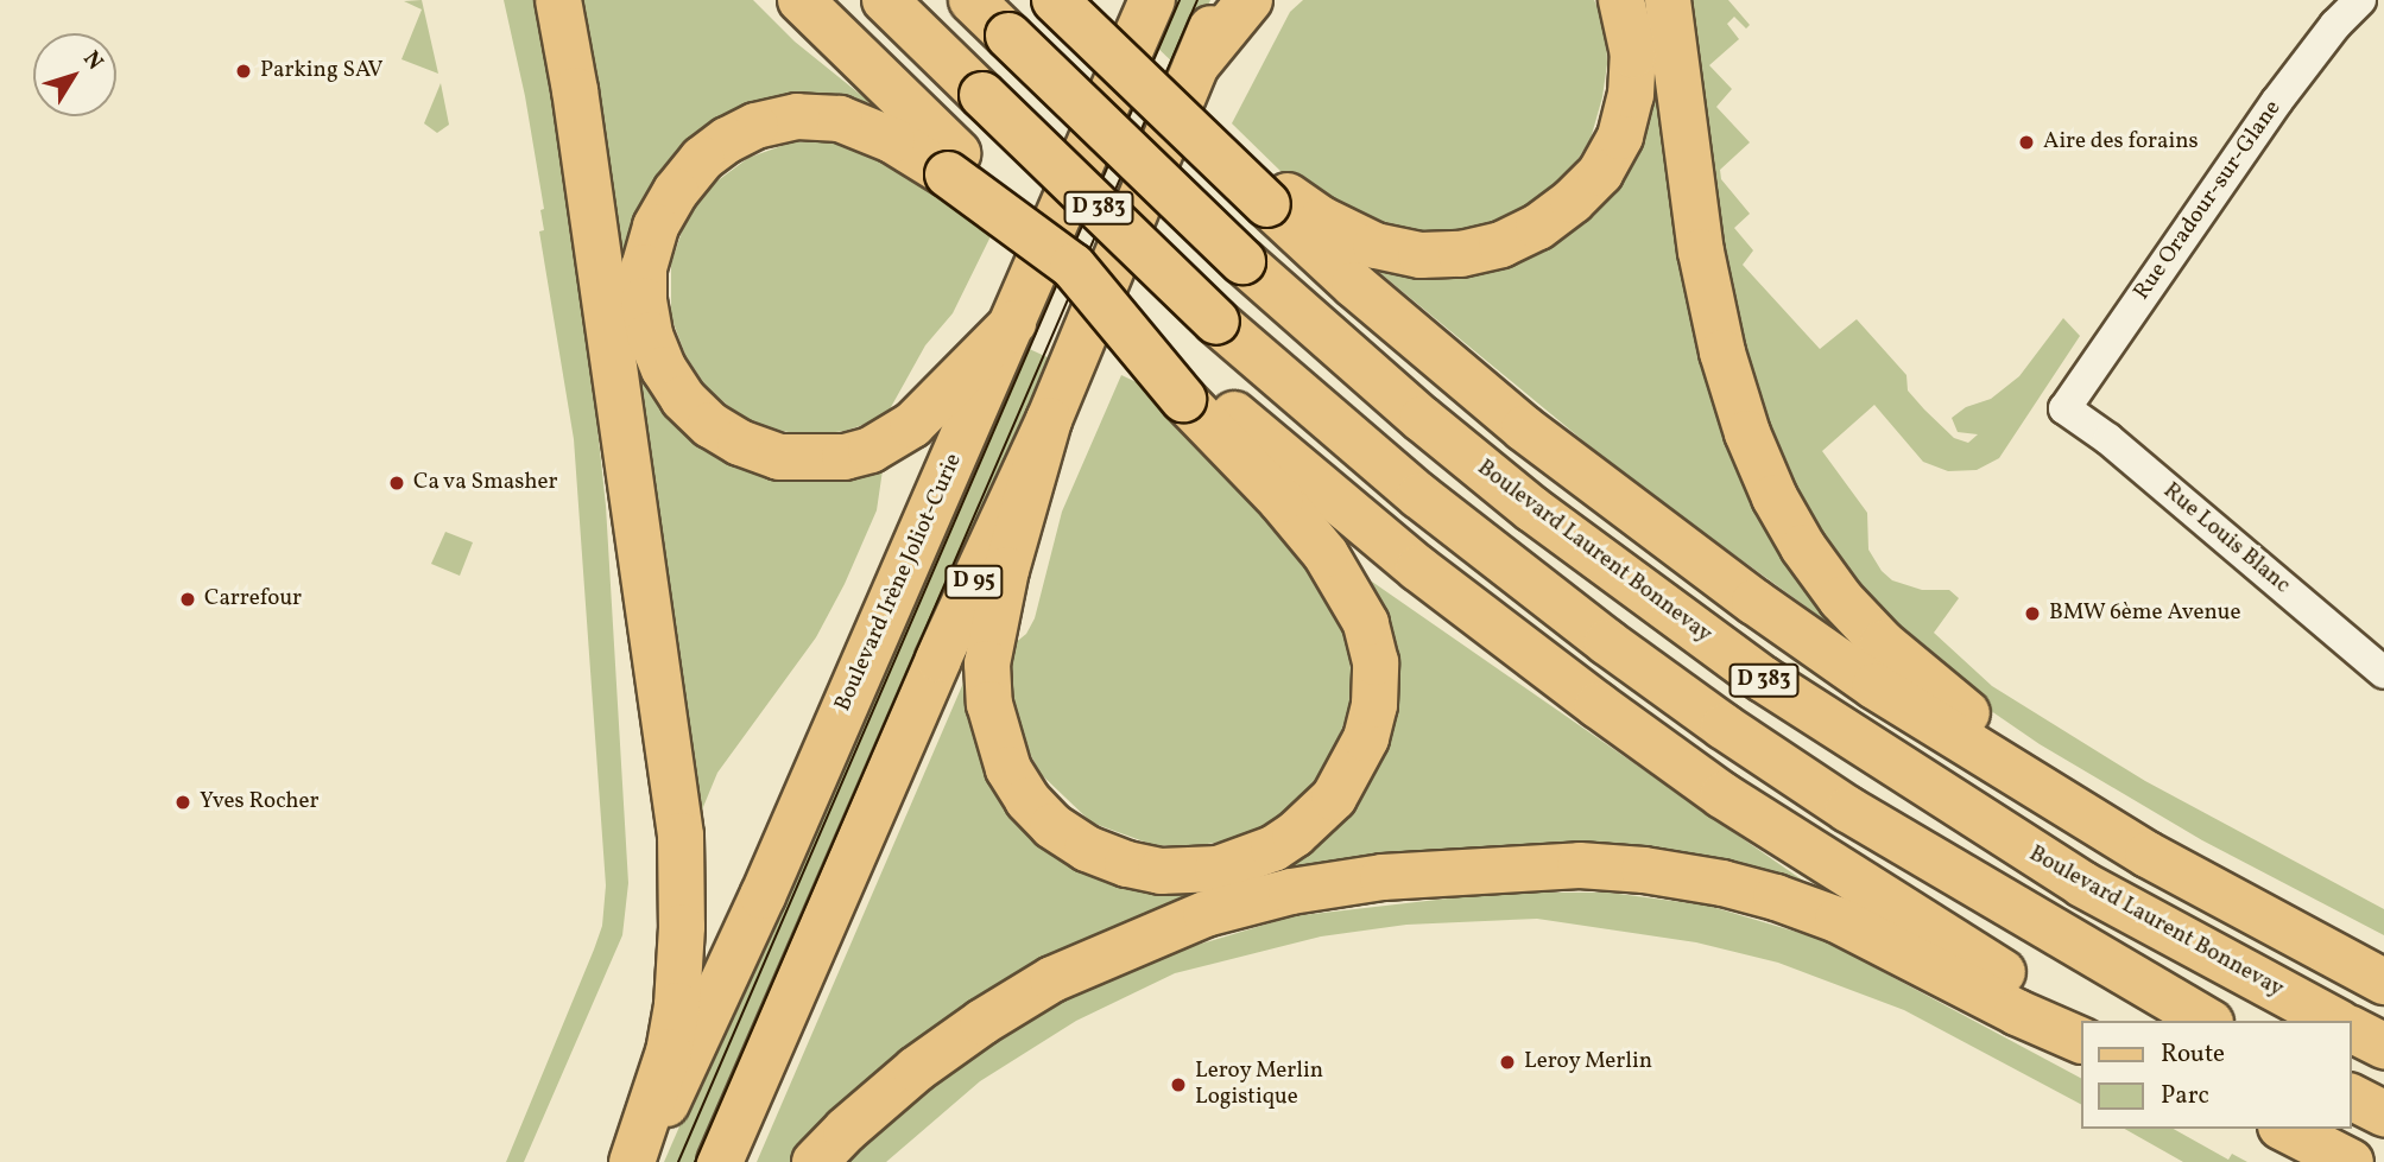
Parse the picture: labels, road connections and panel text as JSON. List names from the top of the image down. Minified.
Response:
{"streets":{"main road":["D 383","Boulevard Laurent Bonnevay","D 95","Boulevard Irène Joliot-Curie"],"street":["Rue Oradour-sur-Glane","Rue Louis Blanc"]},"crossings":[["Rue Oradour-sur-Glane","Rue Louis Blanc"]],"places":["Parking SAV","Aire des forains","Ca va Smasher","Carrefour","BMW 6ème Avenue","Yves Rocher","Leroy Merlin","Leroy Merlin Logistique"],"legend":["Route","Parc"],"north":"top right"}
